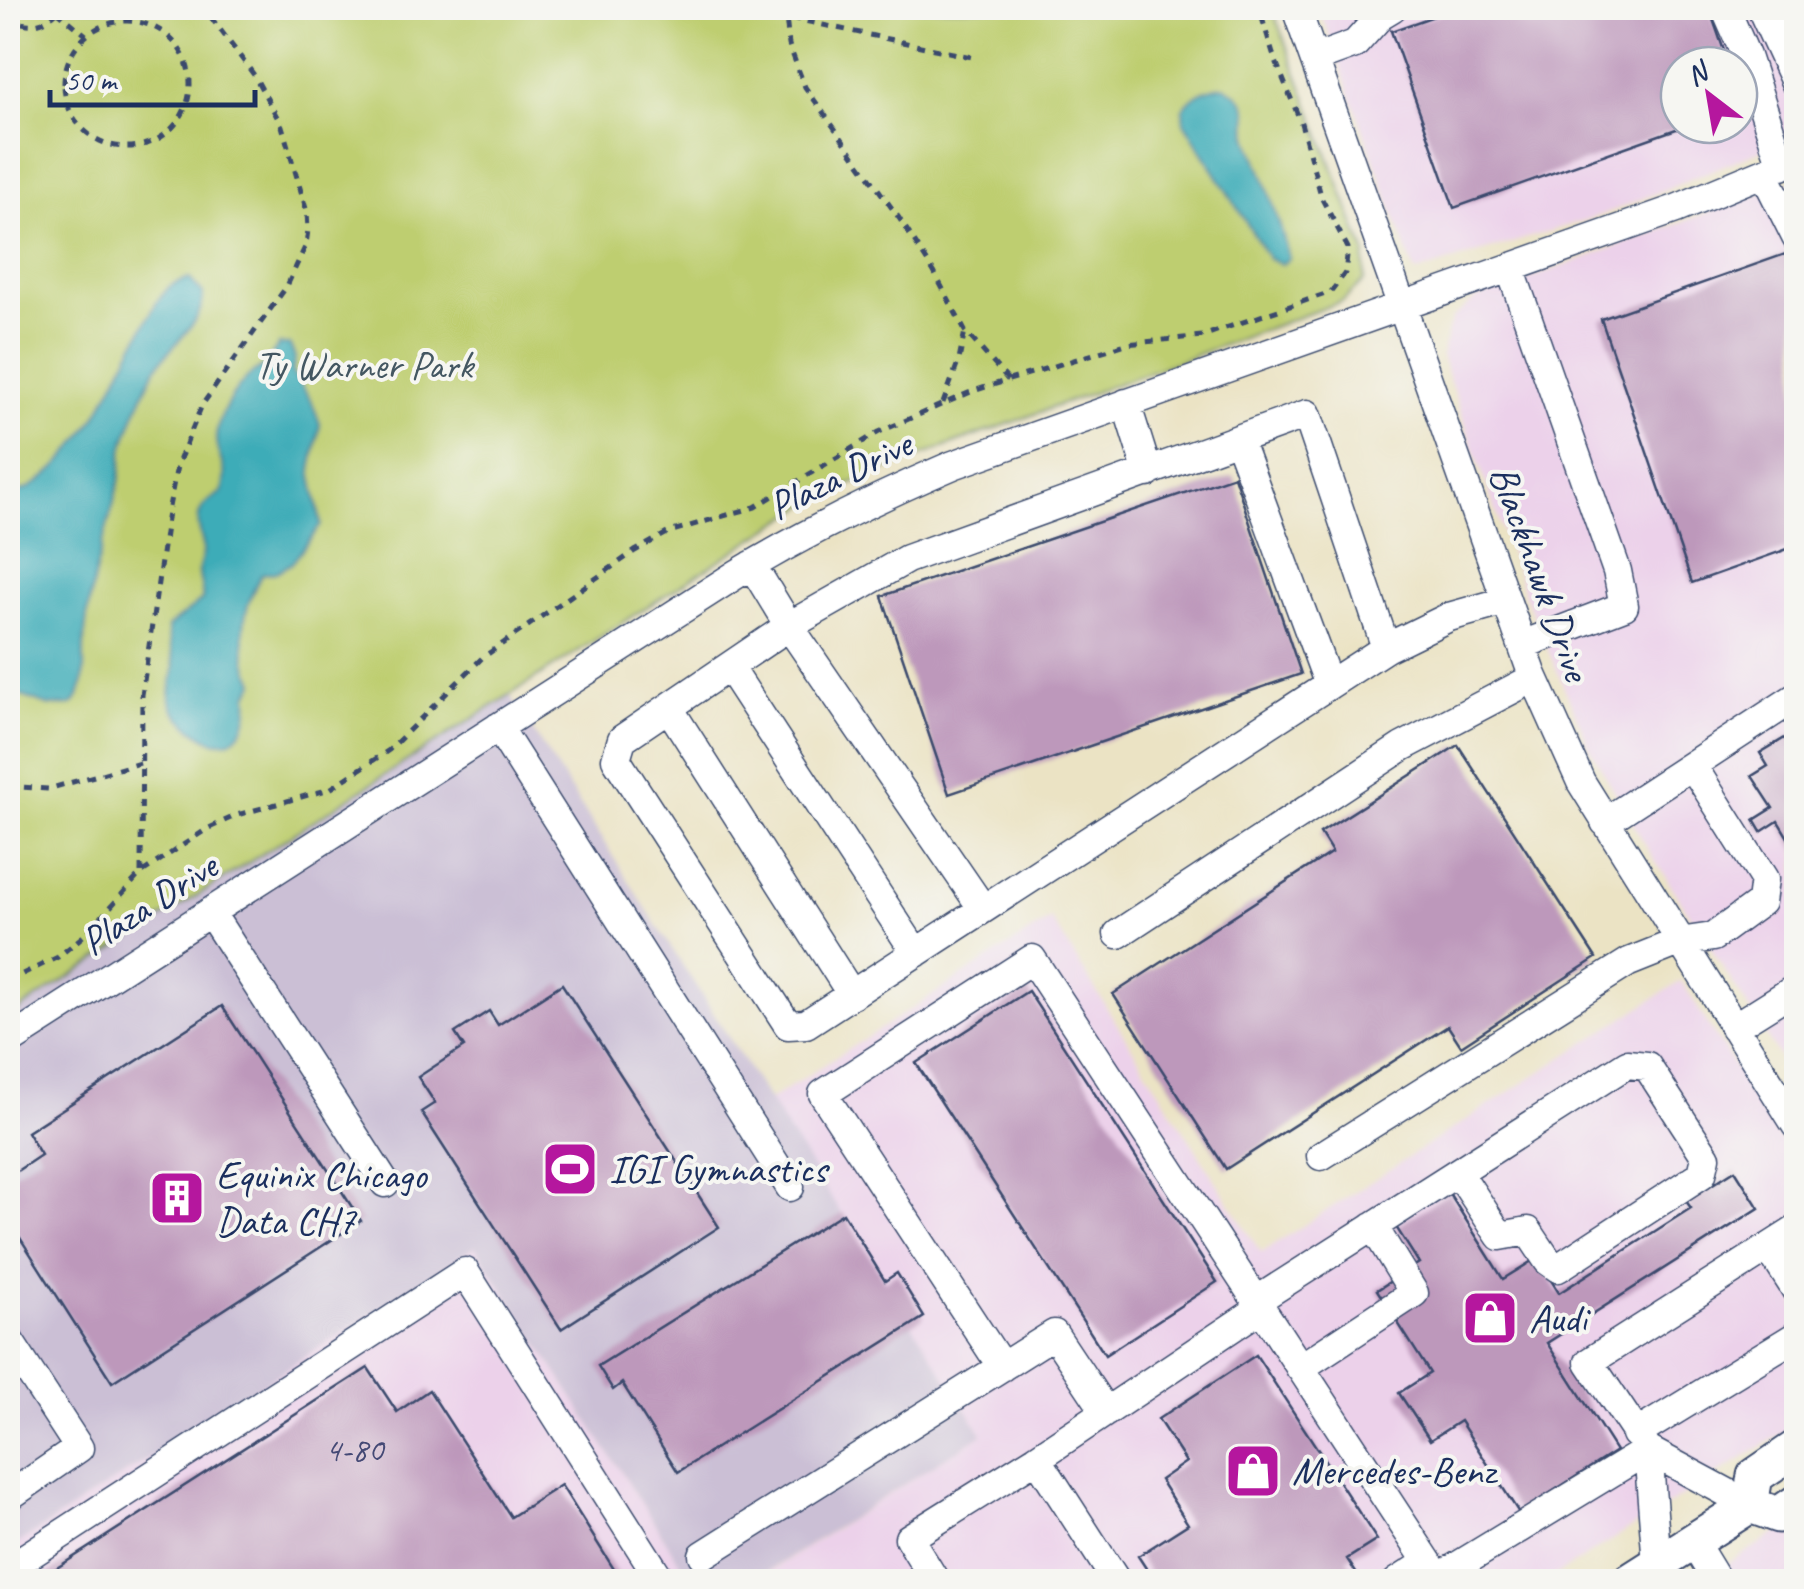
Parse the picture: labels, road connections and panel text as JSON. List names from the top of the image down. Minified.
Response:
{"streets":{"street":["Plaza Drive","Blackhawk Drive"]},"crossings":[["Plaza Drive","Blackhawk Drive"]],"parks":["Ty Warner Park"],"places":{"sports":["IGI Gymnastics"],"building":["Equinix Chicago Data CH7"],"shop":["Audi","Mercedes-Benz"]},"house_numbers":["4-80"],"scale_bar":"50 m","north":"top left"}
